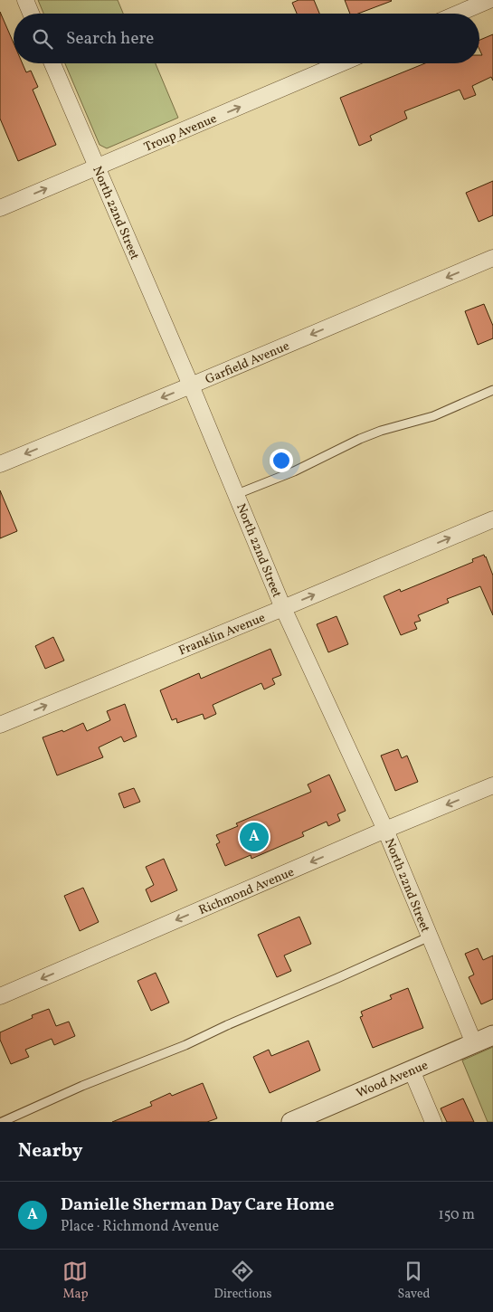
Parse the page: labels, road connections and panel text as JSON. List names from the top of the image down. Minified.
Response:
{"streets":{"street":["Troup Avenue","North 22nd Street","Garfield Avenue","Franklin Avenue","Richmond Avenue","Wood Avenue"]},"crossings":[["Troup Avenue","North 22nd Street"],["North 22nd Street","Garfield Avenue"],["North 22nd Street","Franklin Avenue"],["North 22nd Street","Richmond Avenue"],["North 22nd Street","Wood Avenue"]],"one_way":["Troup Avenue","Garfield Avenue","Franklin Avenue","Richmond Avenue"],"page":{"search":"Search here","pins":"A","heading":"Nearby","list":[{"mark":"A","name":"Danielle Sherman Day Care Home","note":"Place · Richmond Avenue","value":"150 m"}],"nav":["Map","Directions","Saved"]}}
